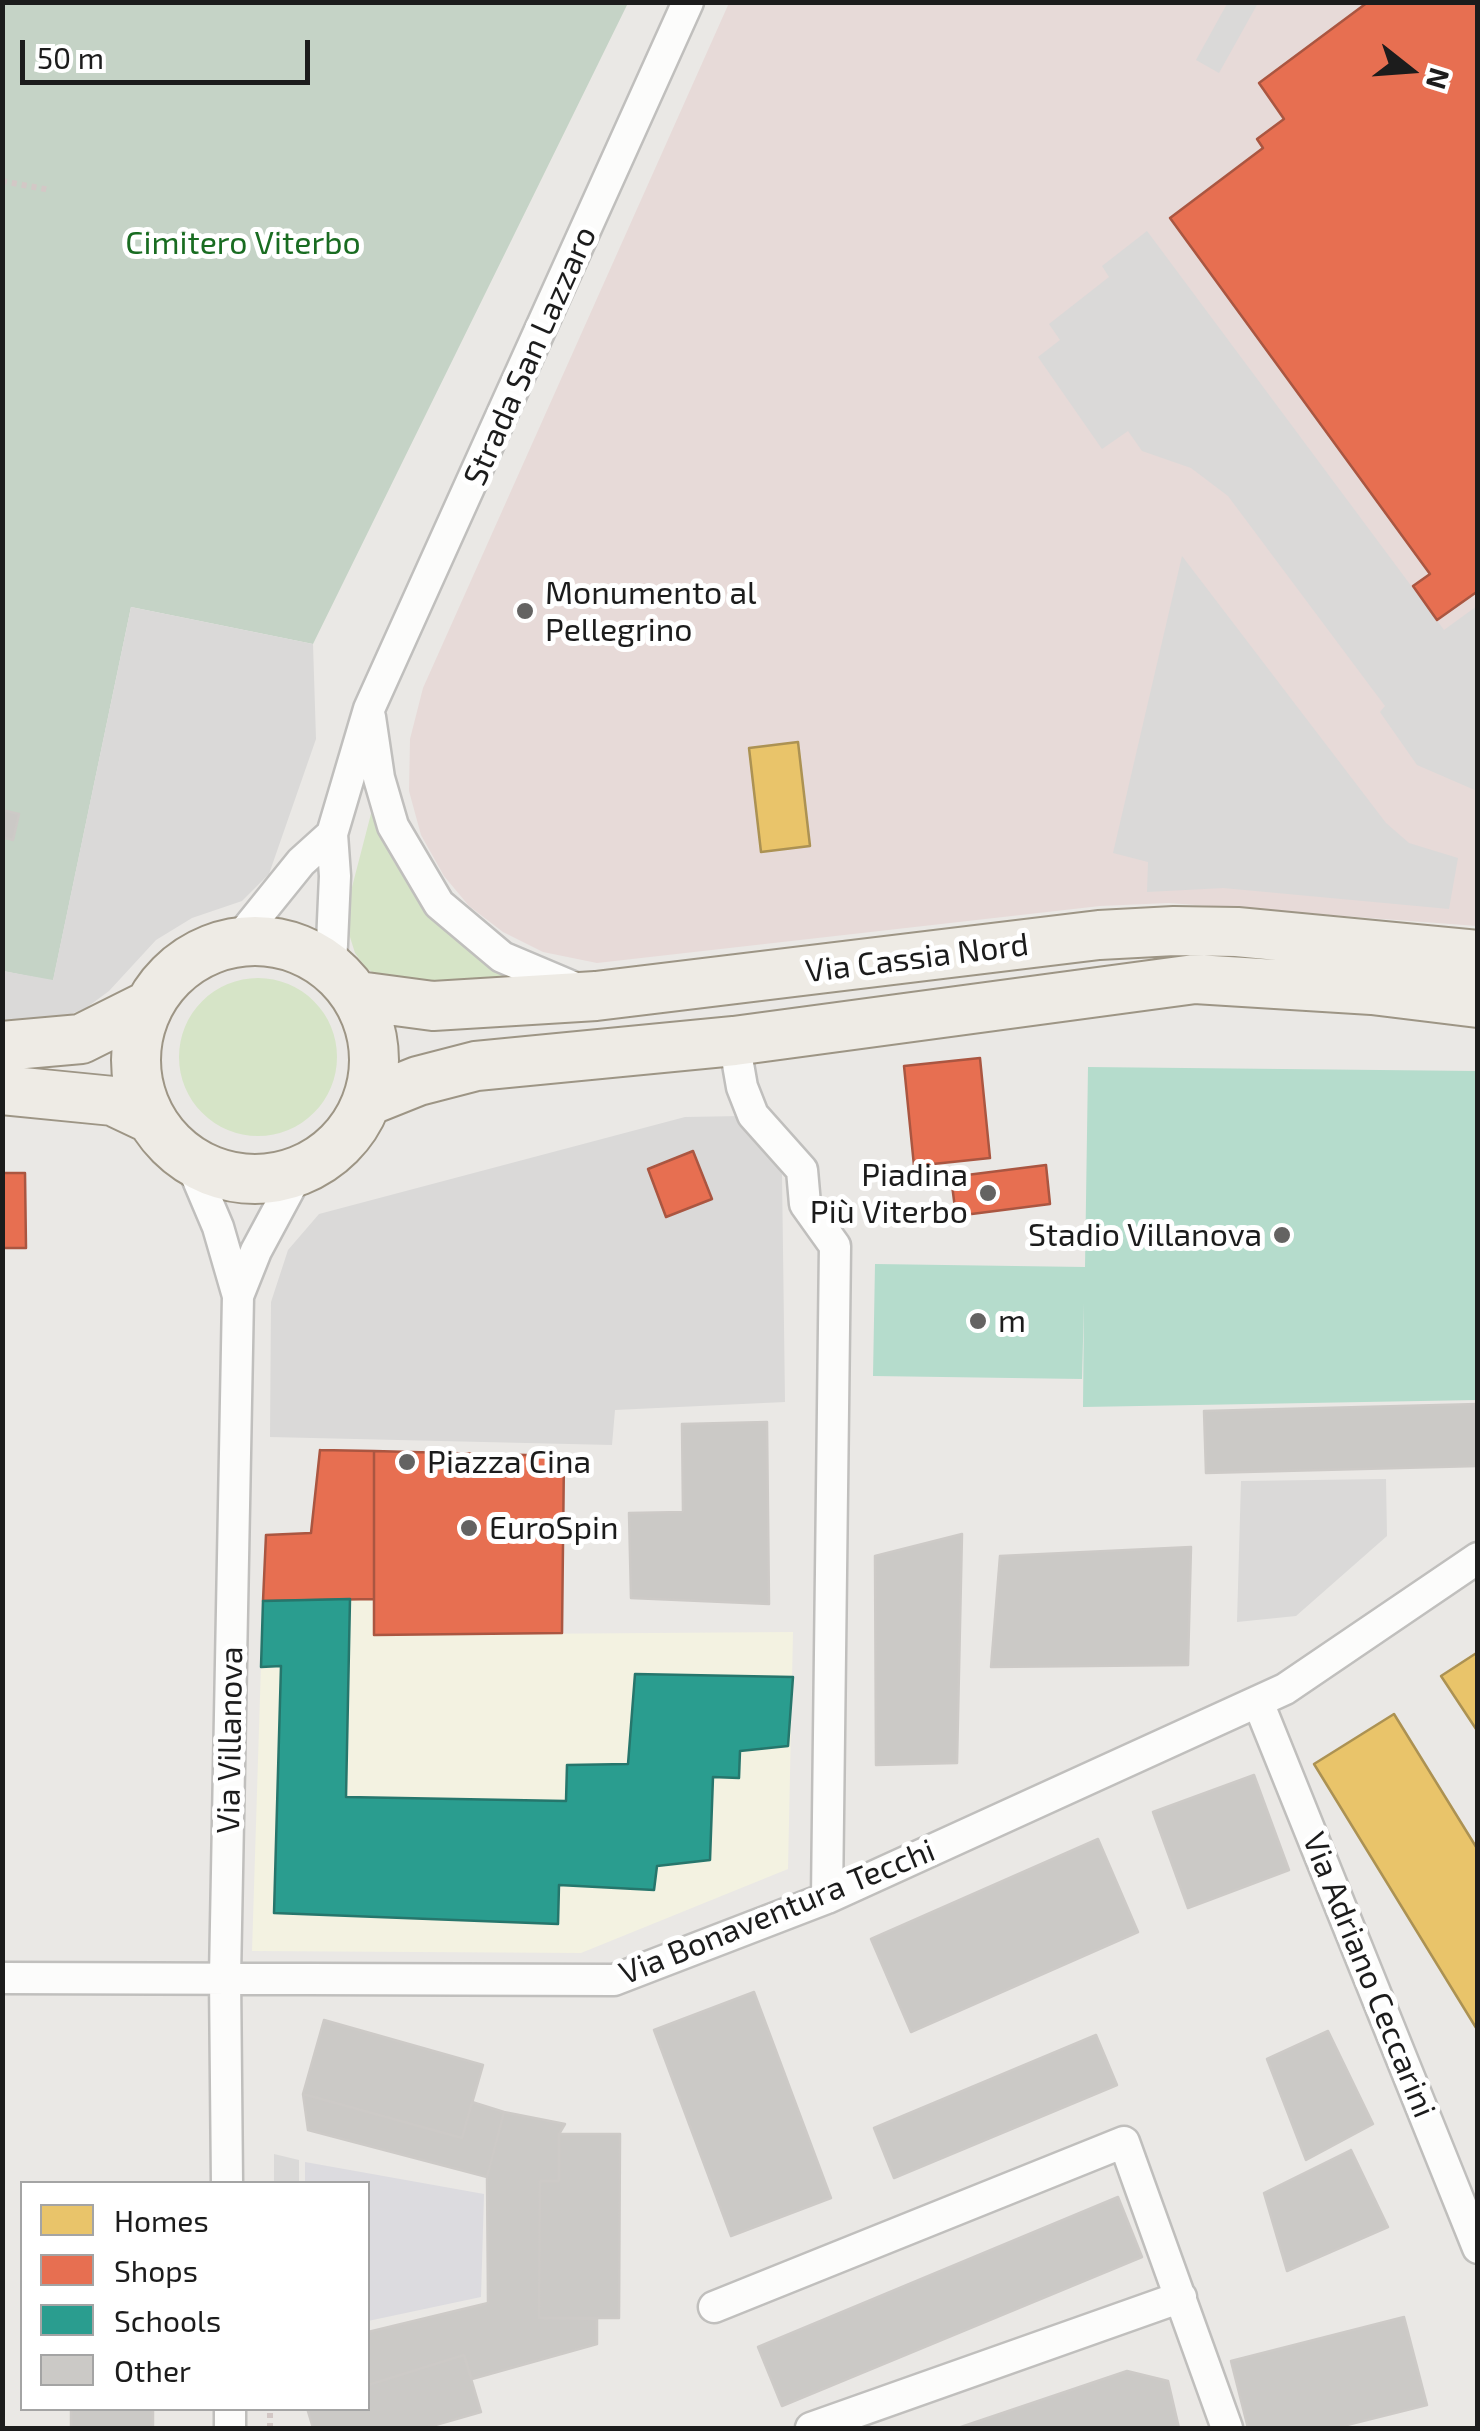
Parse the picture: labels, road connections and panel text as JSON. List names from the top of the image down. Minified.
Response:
{"streets":{"main road":["Via Cassia Nord"],"street":["Strada San Lazzaro","Via Villanova","Via Bonaventura Tecchi","Via Adriano Ceccarini"]},"crossings":[["Strada San Lazzaro","Via Cassia Nord"],["Strada San Lazzaro","Via Villanova"],["Via Cassia Nord","Via Villanova"],["Via Villanova","Via Bonaventura Tecchi"],["Via Bonaventura Tecchi","Via Adriano Ceccarini"]],"parks":["Cimitero Viterbo"],"places":["Monumento al Pellegrino","Piadina Più Viterbo","Stadio Villanova","m","Piazza Cina","EuroSpin"],"legend":["Homes","Shops","Schools","Other"],"scale_bar":"50 m","north":"right"}
